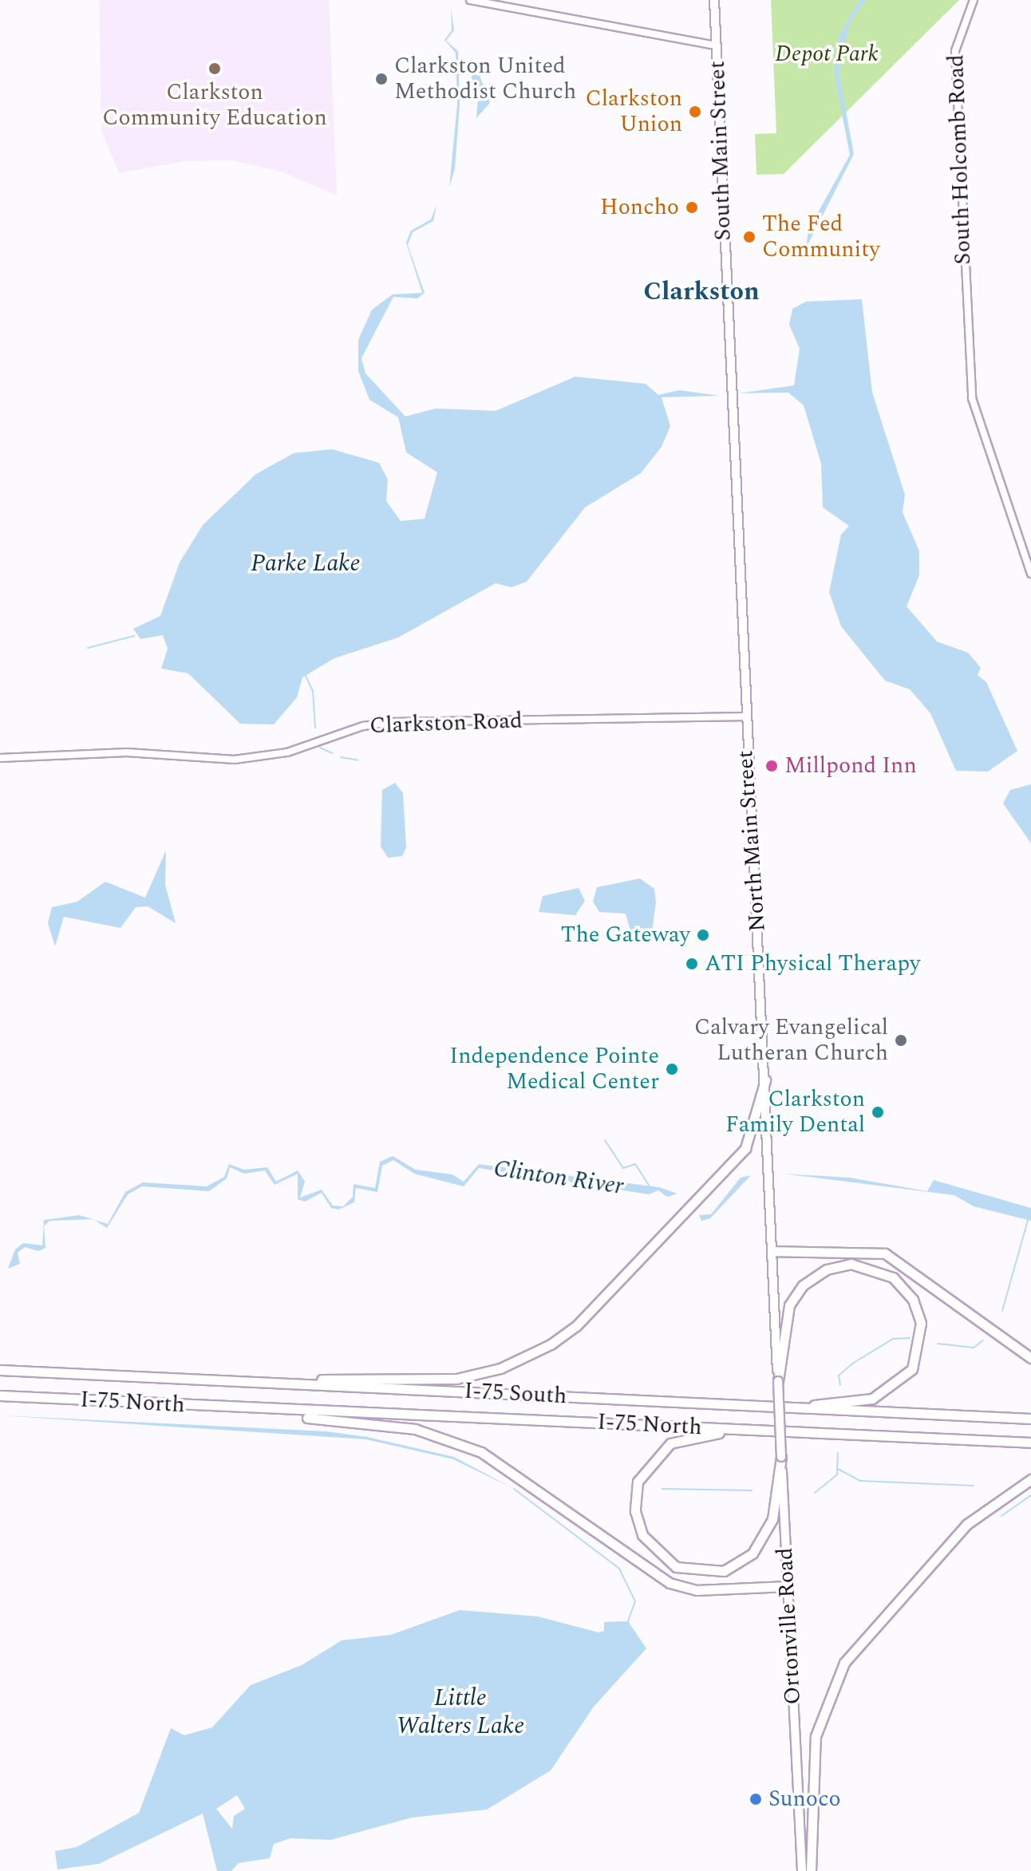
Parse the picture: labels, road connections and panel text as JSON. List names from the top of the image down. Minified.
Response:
{"streets":{"highway":["I-75 South","I-75 North"],"main road":["South Main Street","North Main Street","Ortonville Road"],"street":["South Holcomb Road","Clarkston Road"]},"crossings":[["South Main Street","North Main Street"],["Clarkston Road","North Main Street"],["North Main Street","Ortonville Road"]],"districts":["Clarkston"],"water":["Parke Lake","Clinton River","Little Walters Lake"],"parks":["Depot Park"],"places":["Clarkston Community Education","Clarkston United Methodist Church","Clarkston Union","Honcho","The Fed Community","Millpond Inn","The Gateway","ATI Physical Therapy","Calvary Evangelical Lutheran Church","Independence Pointe Medical Center","Clarkston Family Dental","Sunoco"]}
